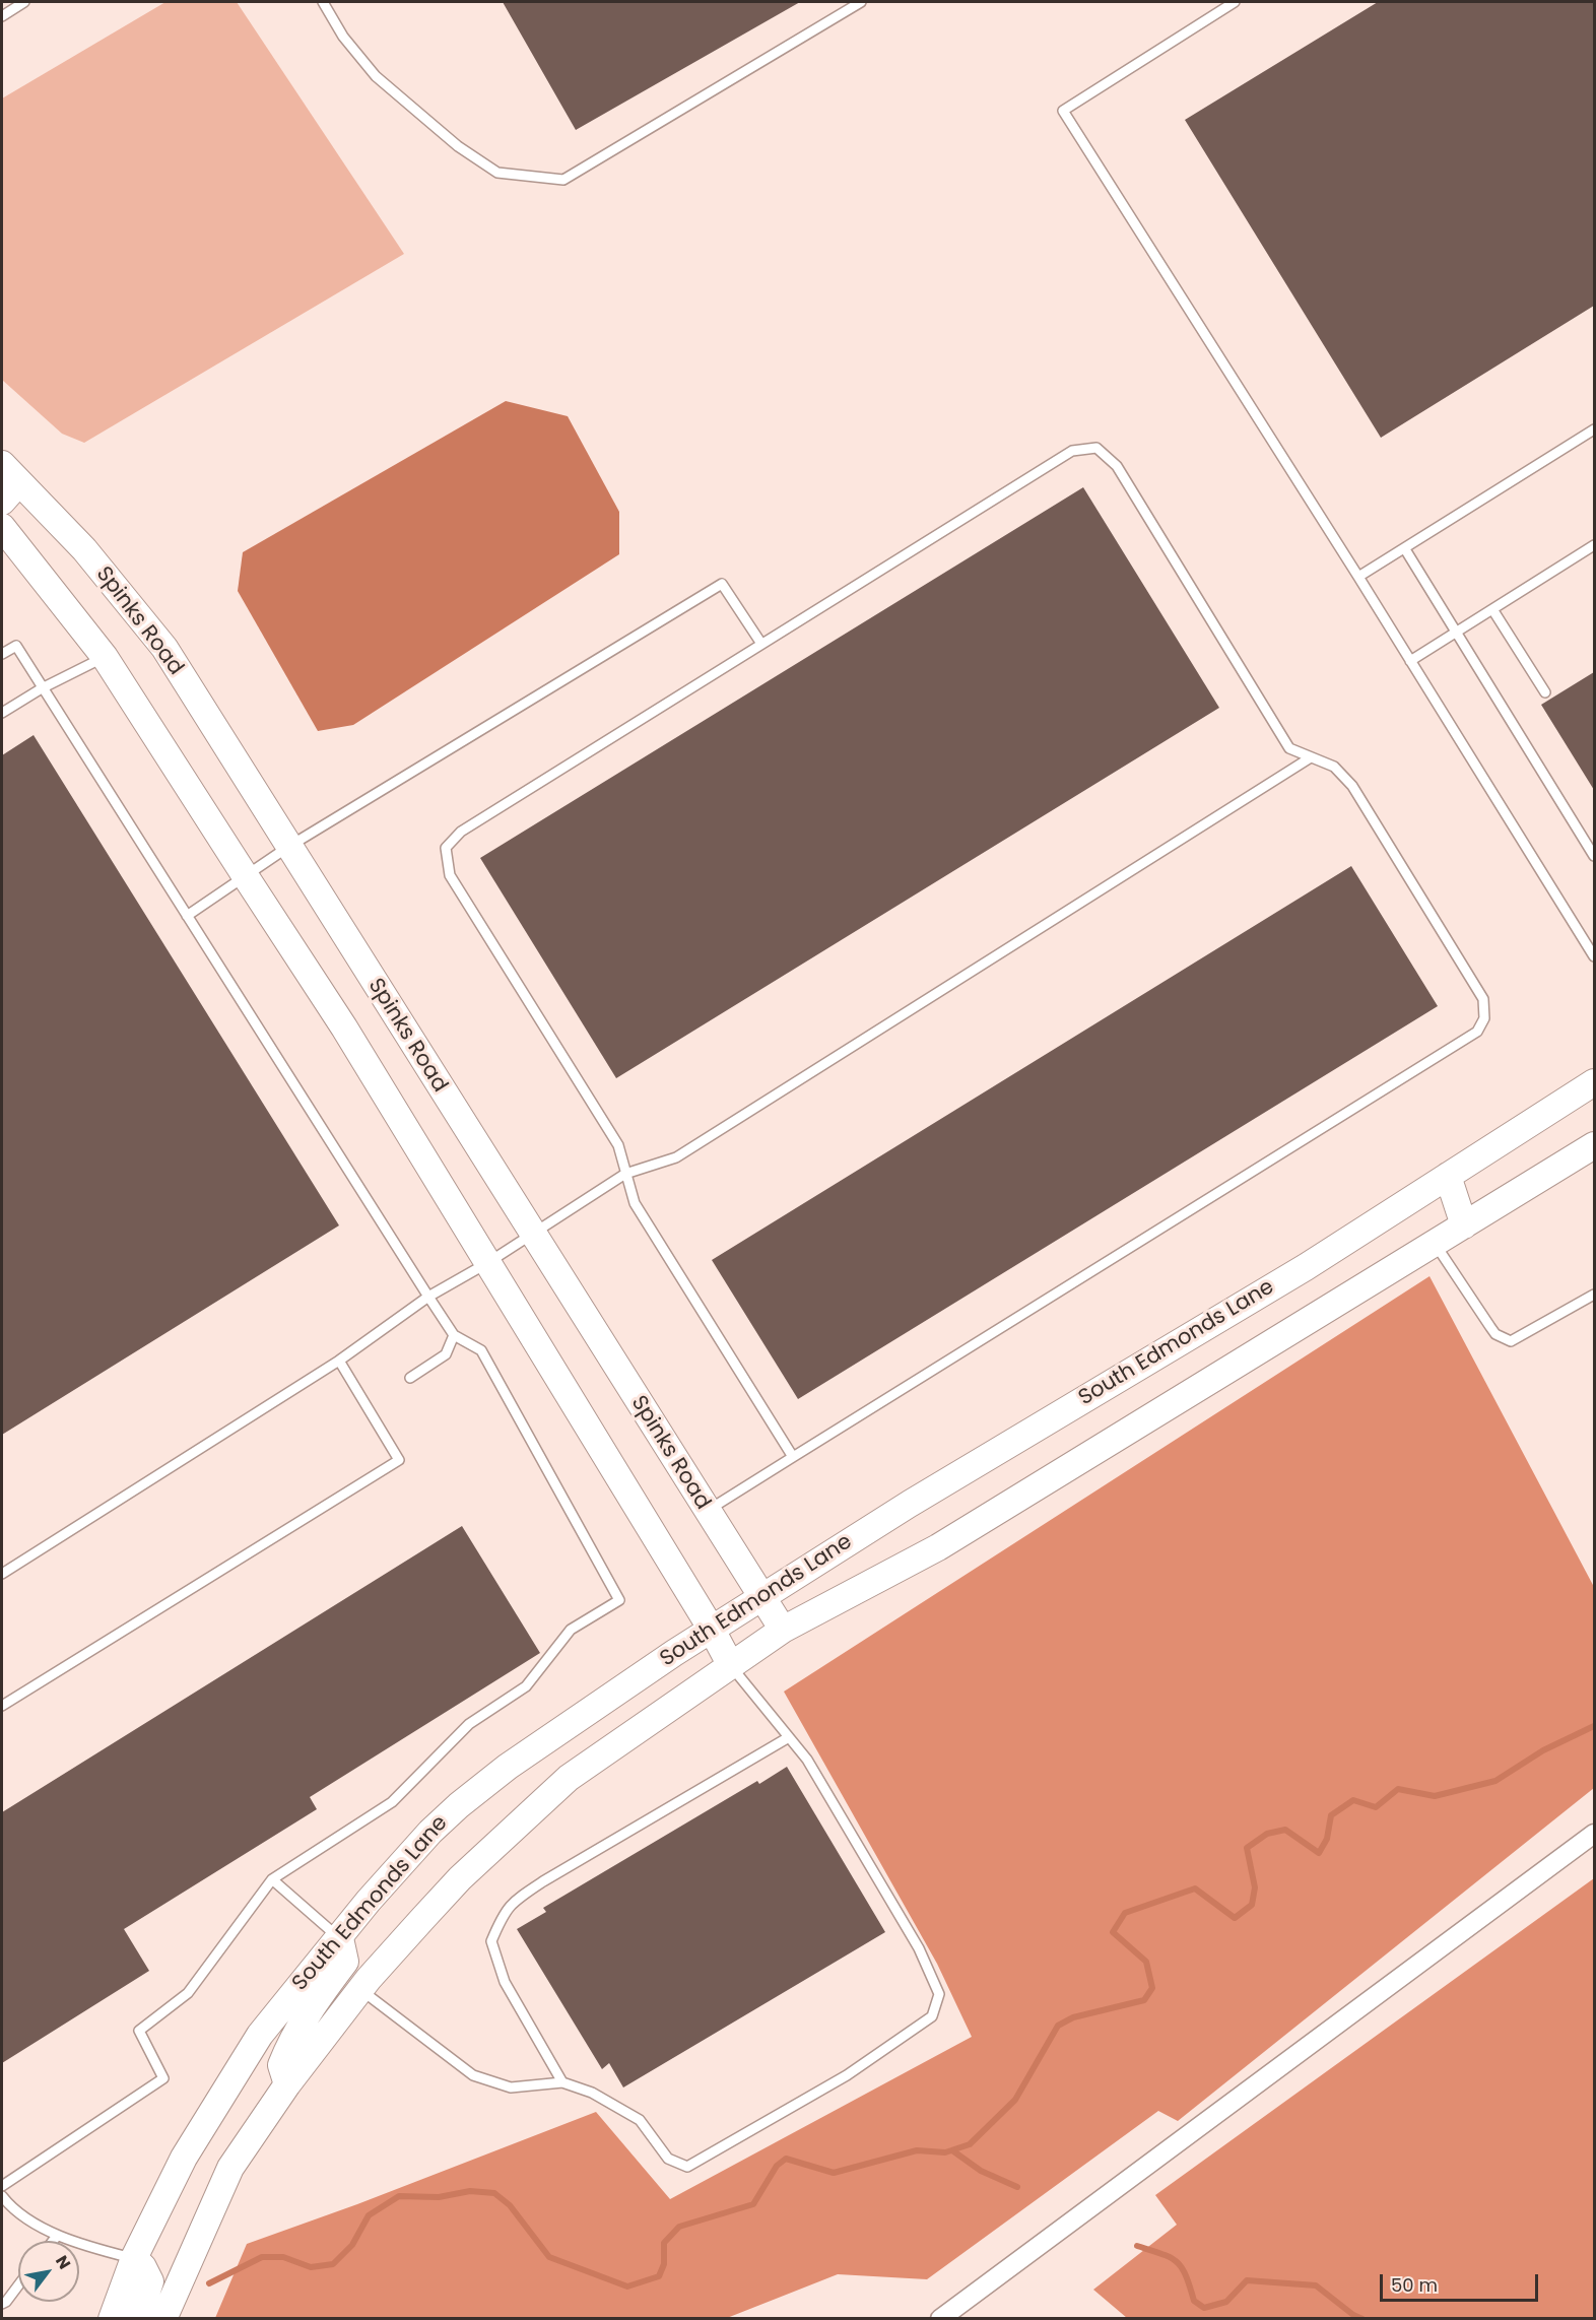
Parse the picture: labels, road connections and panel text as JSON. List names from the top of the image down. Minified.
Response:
{"streets":{"main road":["Spinks Road","South Edmonds Lane"]},"crossings":[["Spinks Road","South Edmonds Lane"]],"scale_bar":"50 m","north":"top right"}
